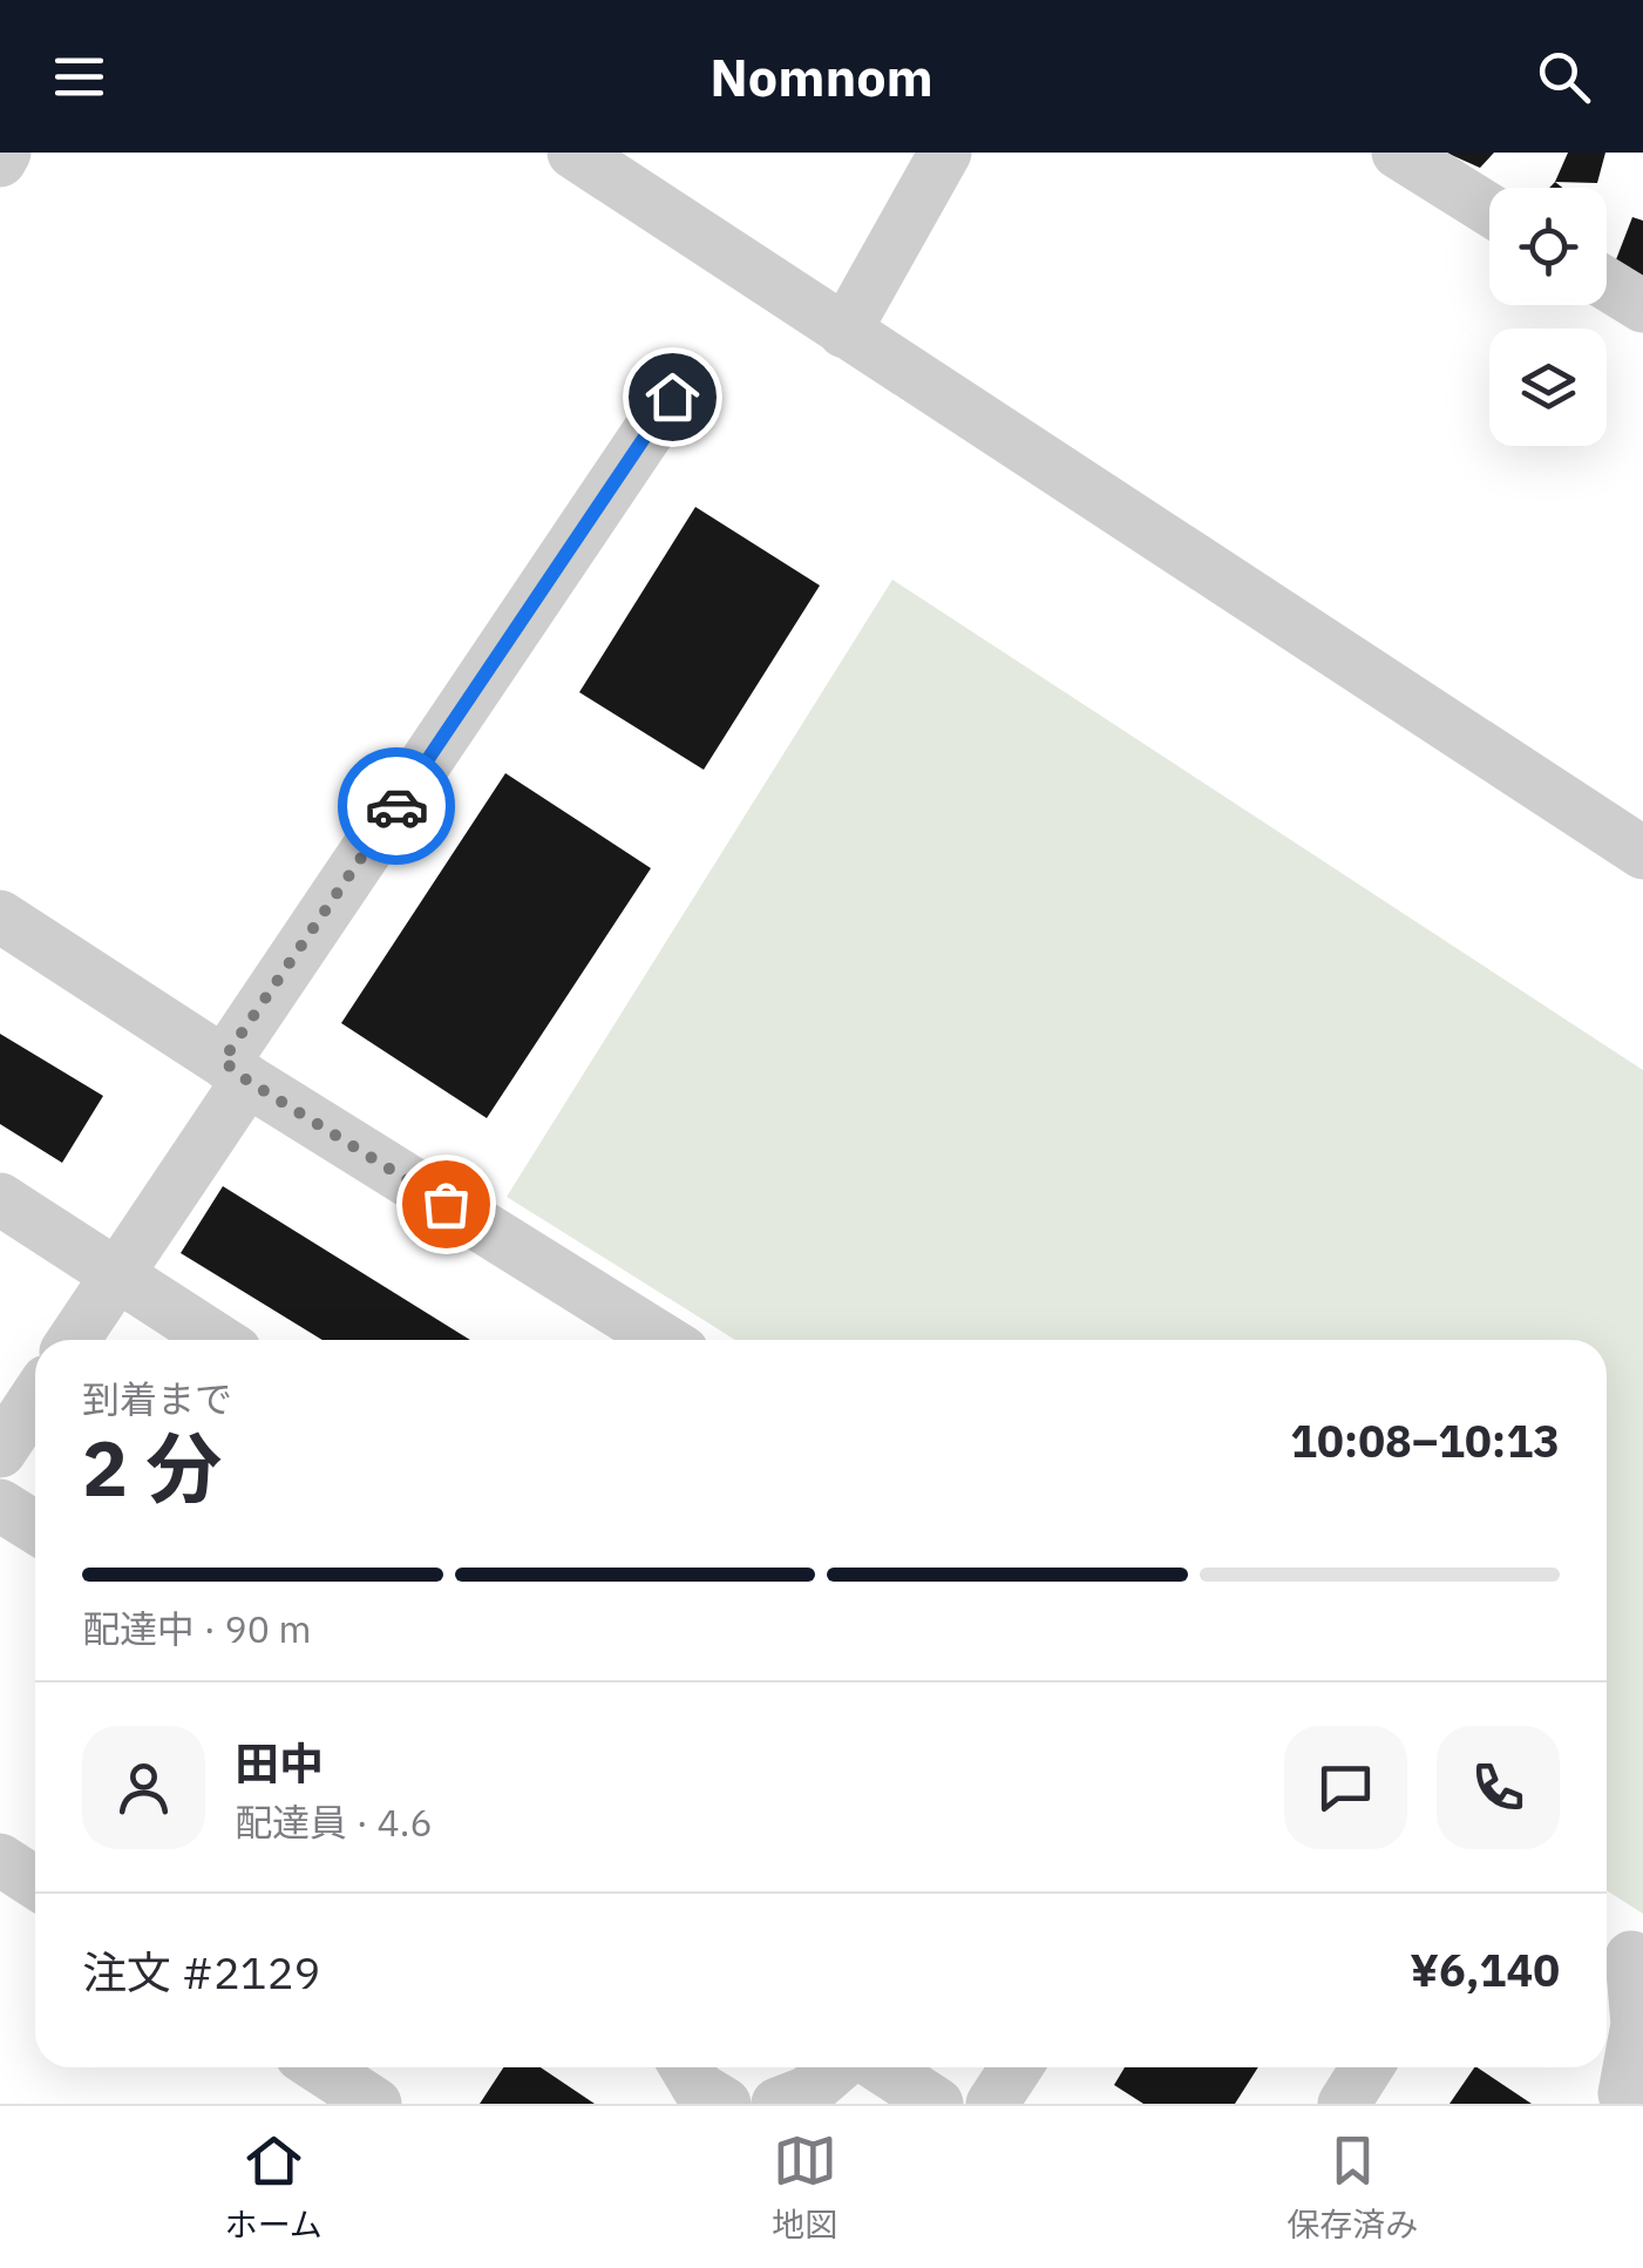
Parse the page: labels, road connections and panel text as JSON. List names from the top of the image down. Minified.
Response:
{"page":{"header":"Nomnom","heading":["2 分","到着まで","10:08–10:13"],"panel":["田中","配達員 · 4.6","注文 #2129","¥6,140"],"bar":"配達中 · 90 m","tabs":["ホーム","地図","保存済み"]}}
